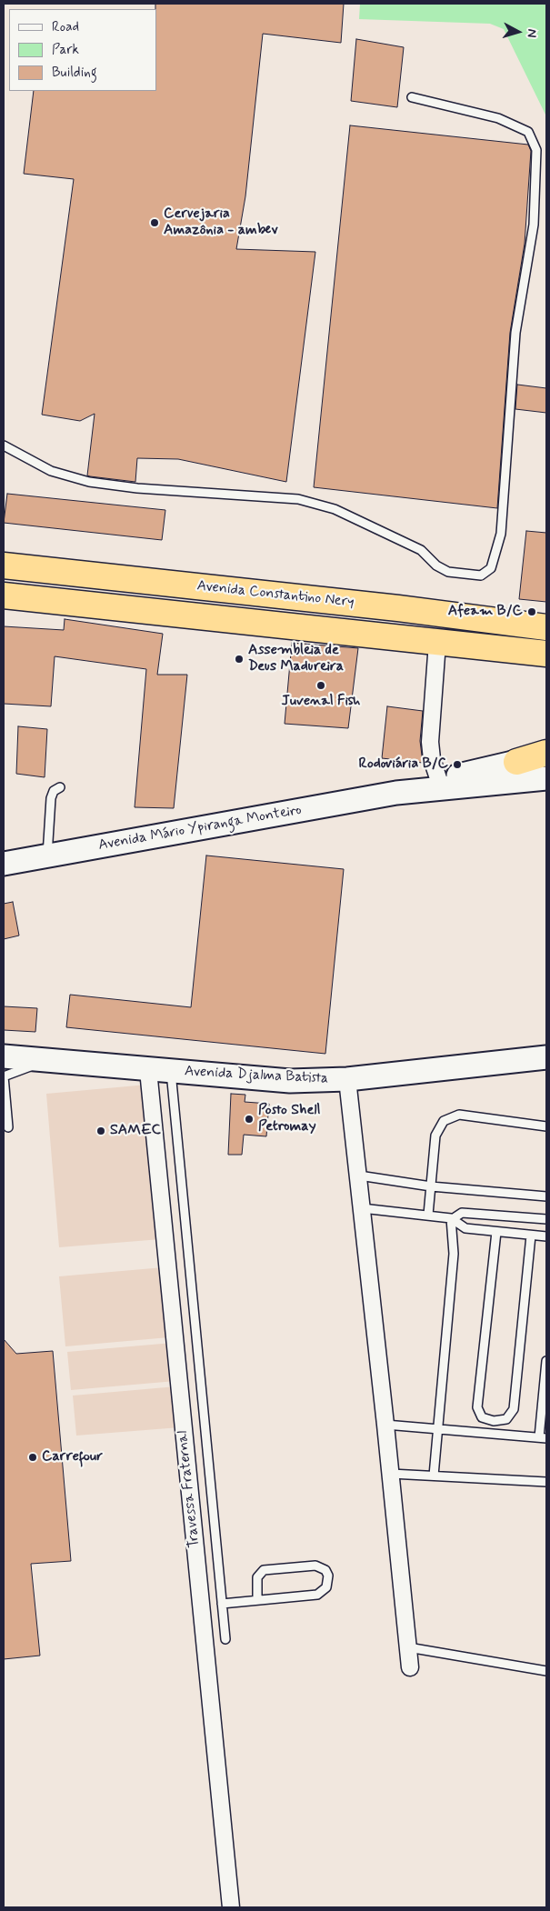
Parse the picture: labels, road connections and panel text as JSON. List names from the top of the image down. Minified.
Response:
{"streets":{"highway":["Avenida Constantino Nery"],"main road":["Avenida Mário Ypiranga Monteiro","Avenida Djalma Batista"],"street":["Travessa Fraternal"]},"crossings":[["Avenida Djalma Batista","Travessa Fraternal"]],"places":["Cervejaria Amazônia - ambev","Afeam B/C","Assembleia de Deus Madureira","Juvenal Fish","Rodoviária B/C","Posto Shell Petromay","SAMEC","Carrefour"],"legend":["Road","Park","Building"],"north":"right"}
